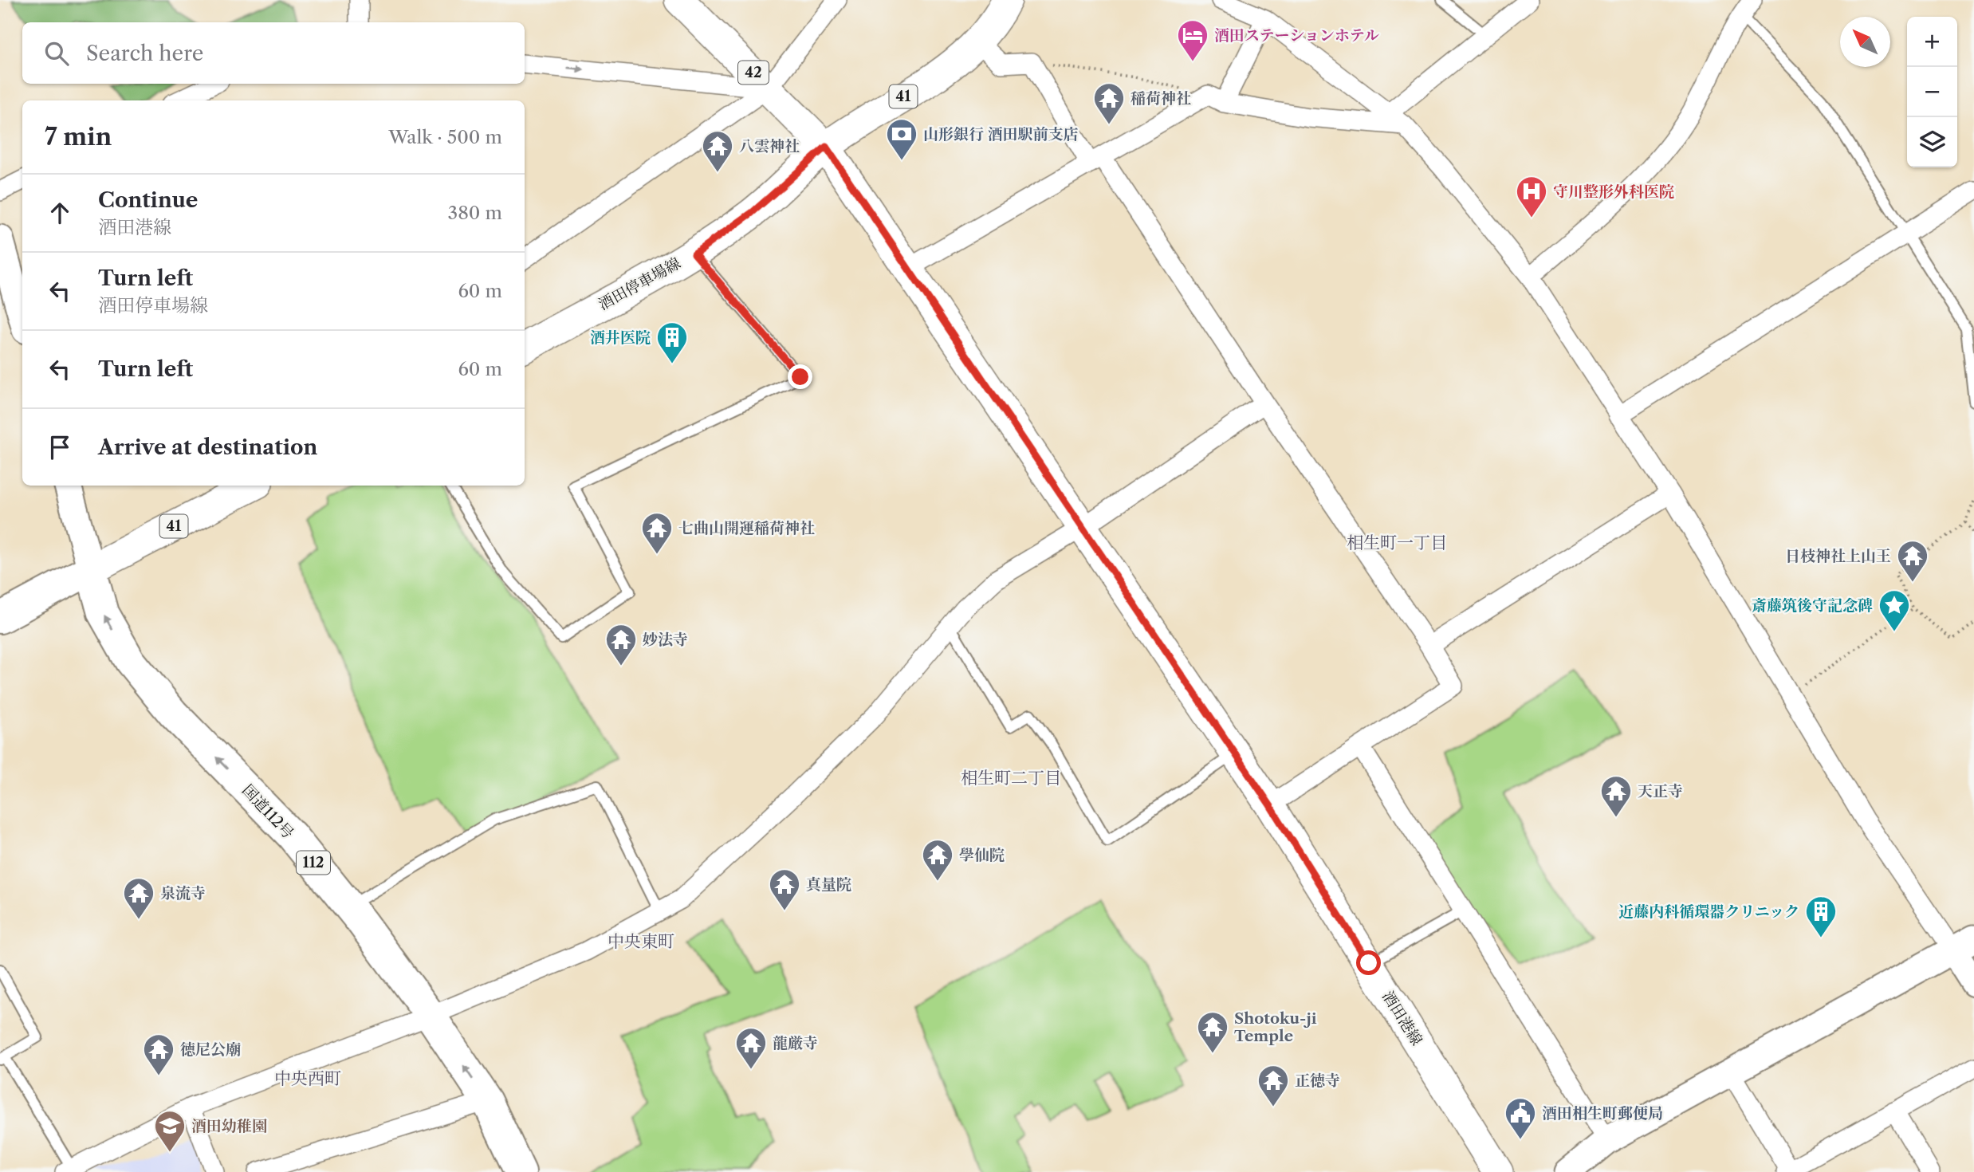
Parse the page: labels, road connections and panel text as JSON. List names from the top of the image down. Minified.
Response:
{"streets":{"highway":["国道112号","112"],"main road":["42","41","酒田停車場線","酒田港線"]},"crossings":[["41","国道112号"],["酒田停車場線","酒田港線"]],"one_way":["国道112号"],"districts":["相生町一丁目","相生町二丁目","中央東町","中央西町"],"places":{"hotel":["酒田ステーションホテル"],"temple":["稲荷神社","八雲神社","七曲山開運稲荷神社","日枝神社上山王","妙法寺","天正寺","學仙院","真量院","泉流寺","Shotoku-ji Temple","龍厳寺","徳尼公廟","正徳寺"],"bank":["山形銀行 酒田駅前支店"],"hospital":["守川整形外科医院"],"building":["酒井医院","近藤内科循環器クリニック"],"place":["斎藤筑後守記念碑"],"public building":["酒田相生町郵便局"],"school or university":["酒田幼稚園"]},"north":"top left","page":{"map_buttons":["+","−"],"search":"Search here","heading":["7 min","Walk · 500 m"],"list":[["Continue","酒田港線","380 m"],["Turn left","酒田停車場線","60 m"],["Turn left","60 m"],"Arrive at destination"]}}
